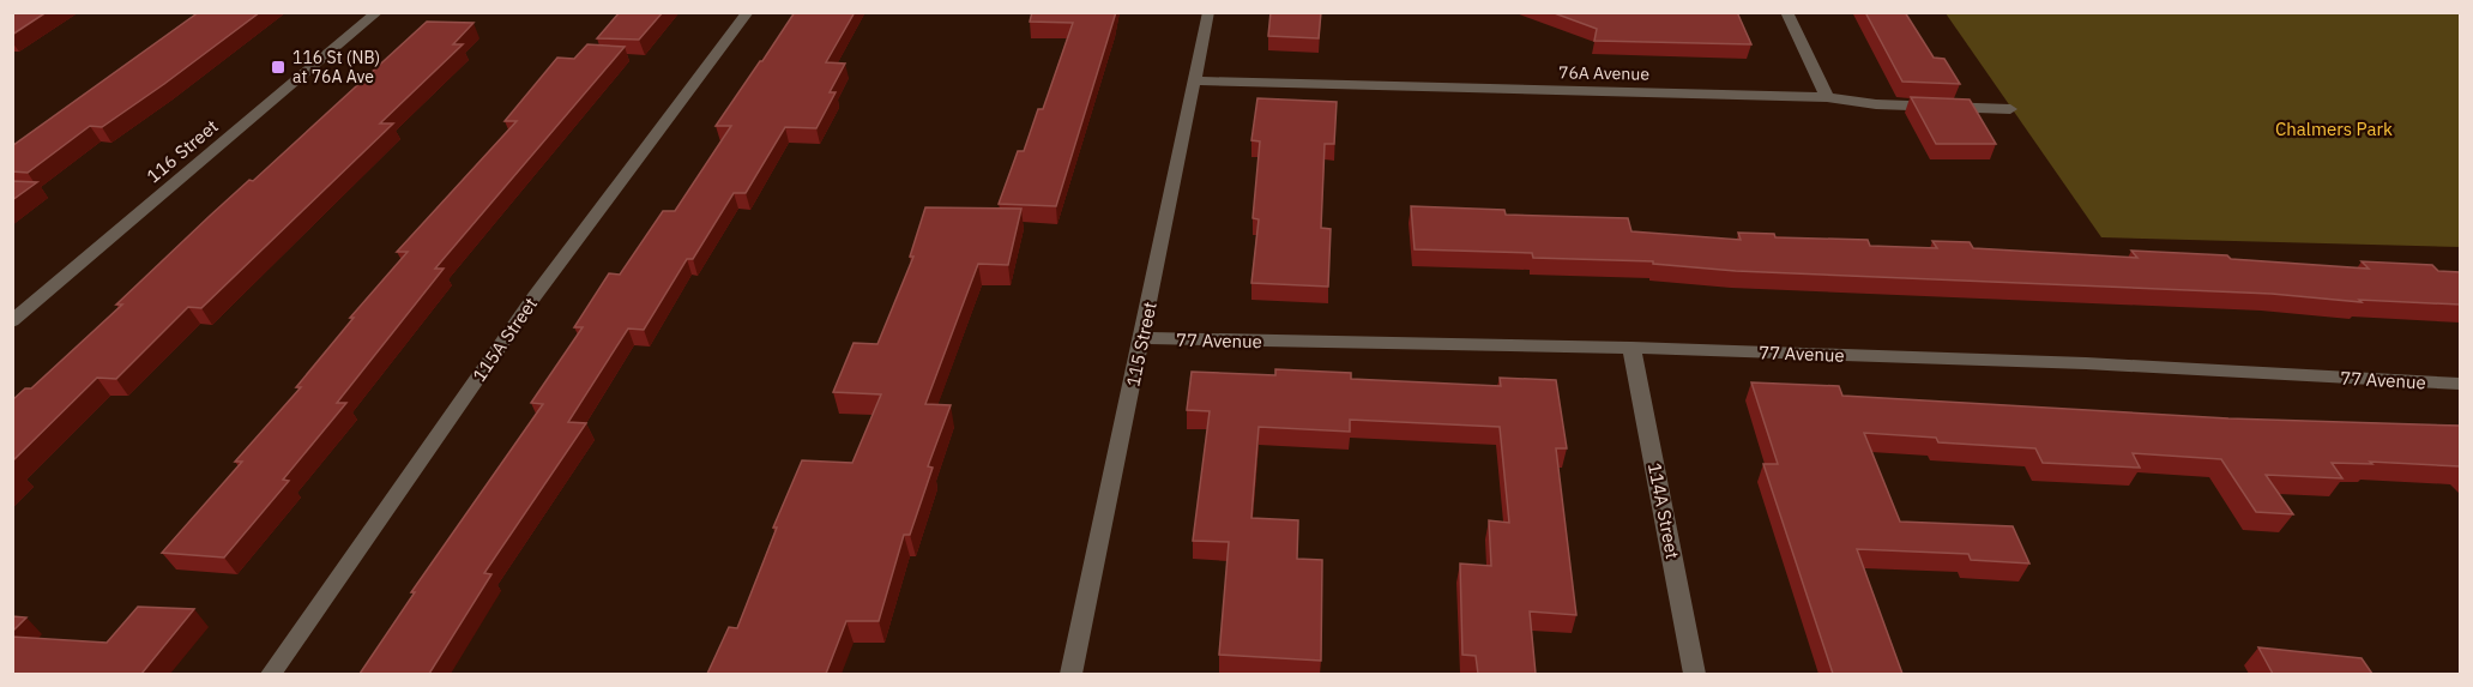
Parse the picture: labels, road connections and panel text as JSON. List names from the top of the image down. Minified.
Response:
{"streets":{"street":["76A Avenue","116 Street","115A Street","77 Avenue","115 Street","114A Street"]},"crossings":[["76A Avenue","115 Street"],["77 Avenue","115 Street"],["77 Avenue","114A Street"]],"parks":["Chalmers Park"],"places":{"transit":["116 St (NB) at 76A Ave"]}}
